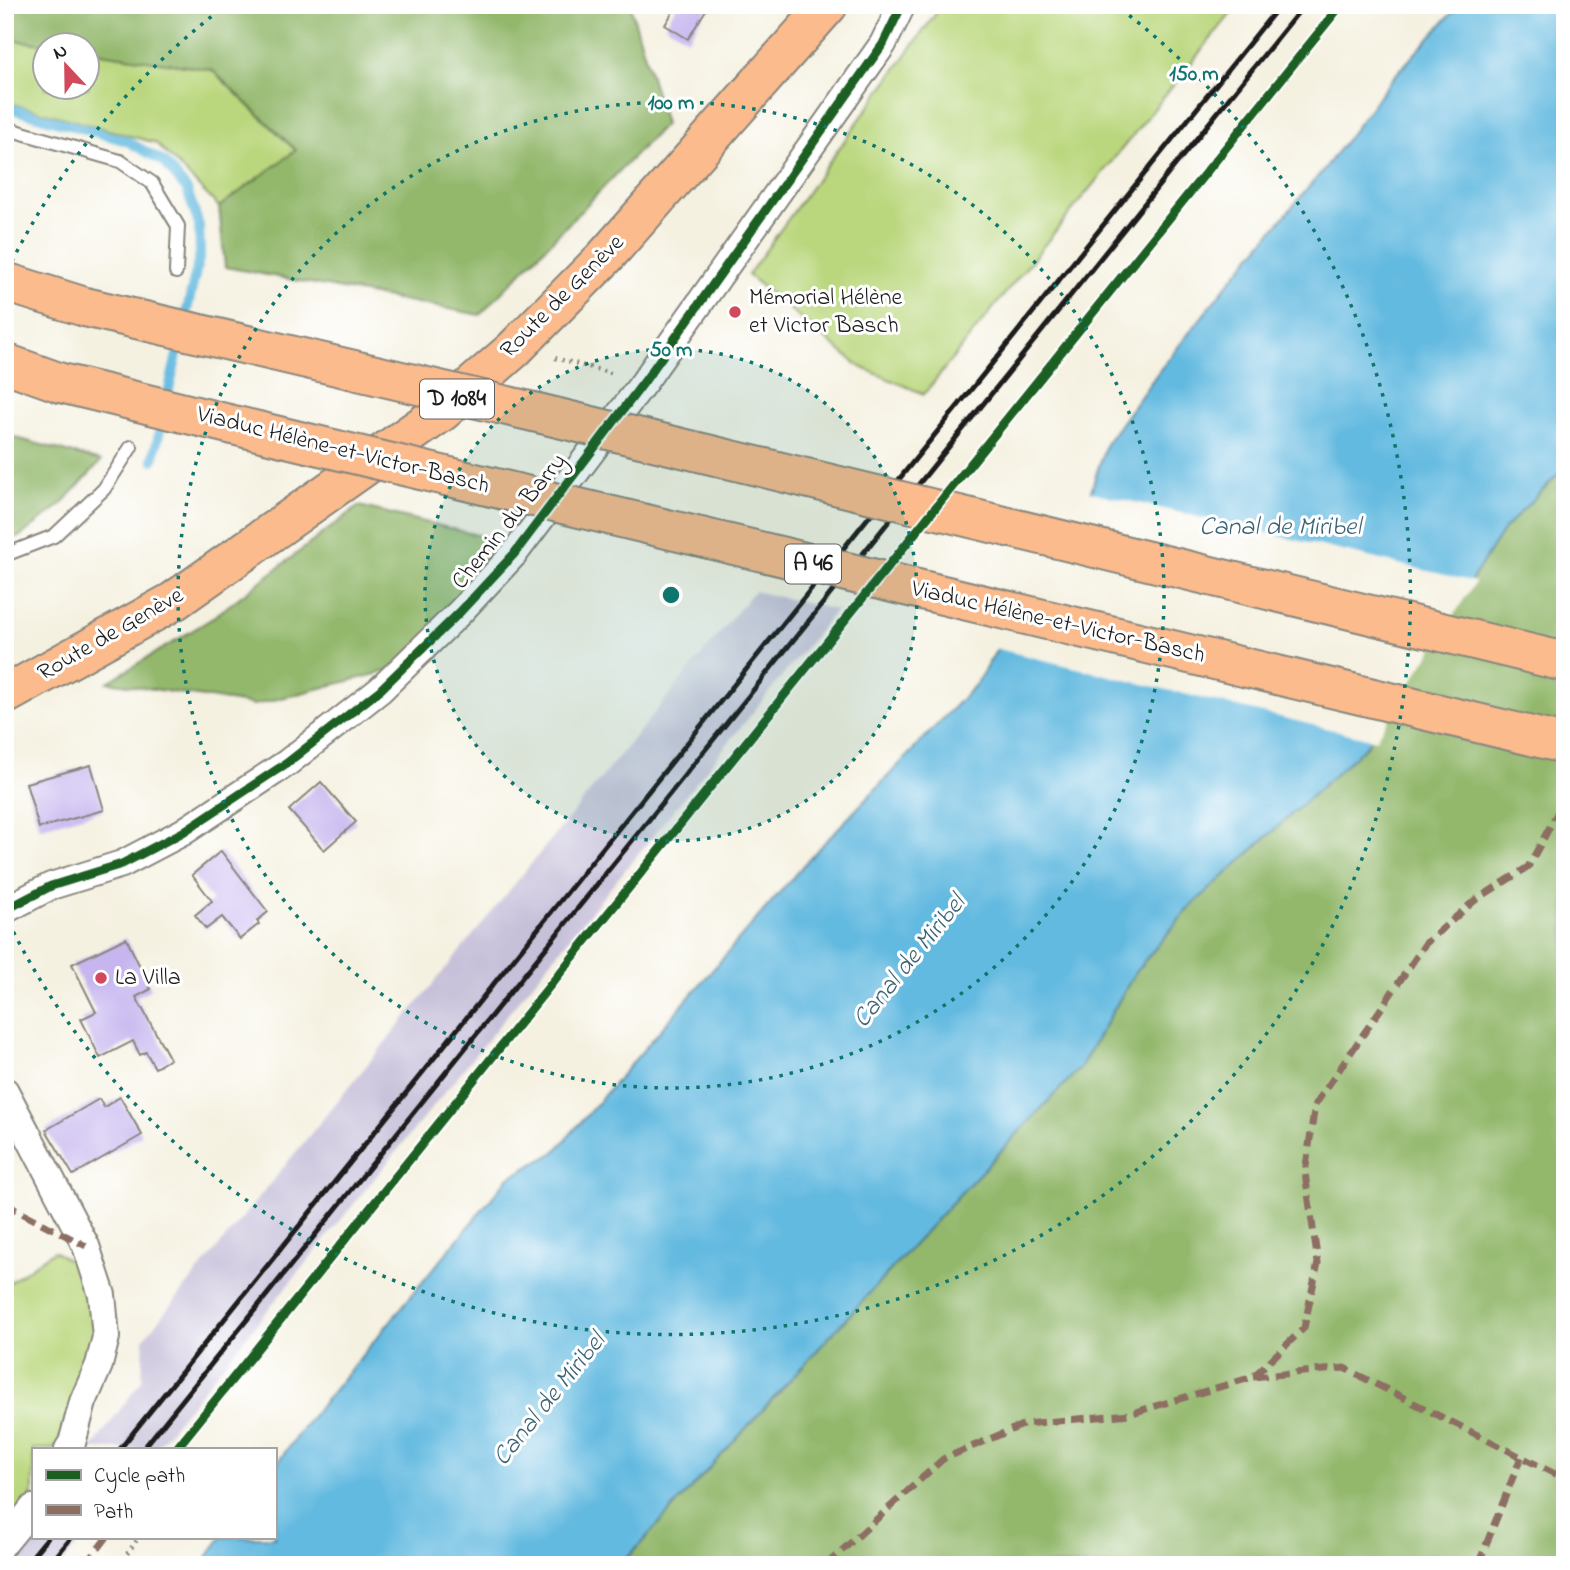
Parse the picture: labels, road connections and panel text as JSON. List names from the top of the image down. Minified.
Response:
{"streets":{"main road":["Route de Genève","D 1084","Viaduc Hélène-et-Victor-Basch","A 46"],"street":["Chemin du Barry"]},"water":["Canal de Miribel"],"places":["Mémorial Hélène et Victor Basch","La Villa"],"legend":["Cycle path","Path"],"north":"top","rings":["150 m","100 m","50 m"]}
